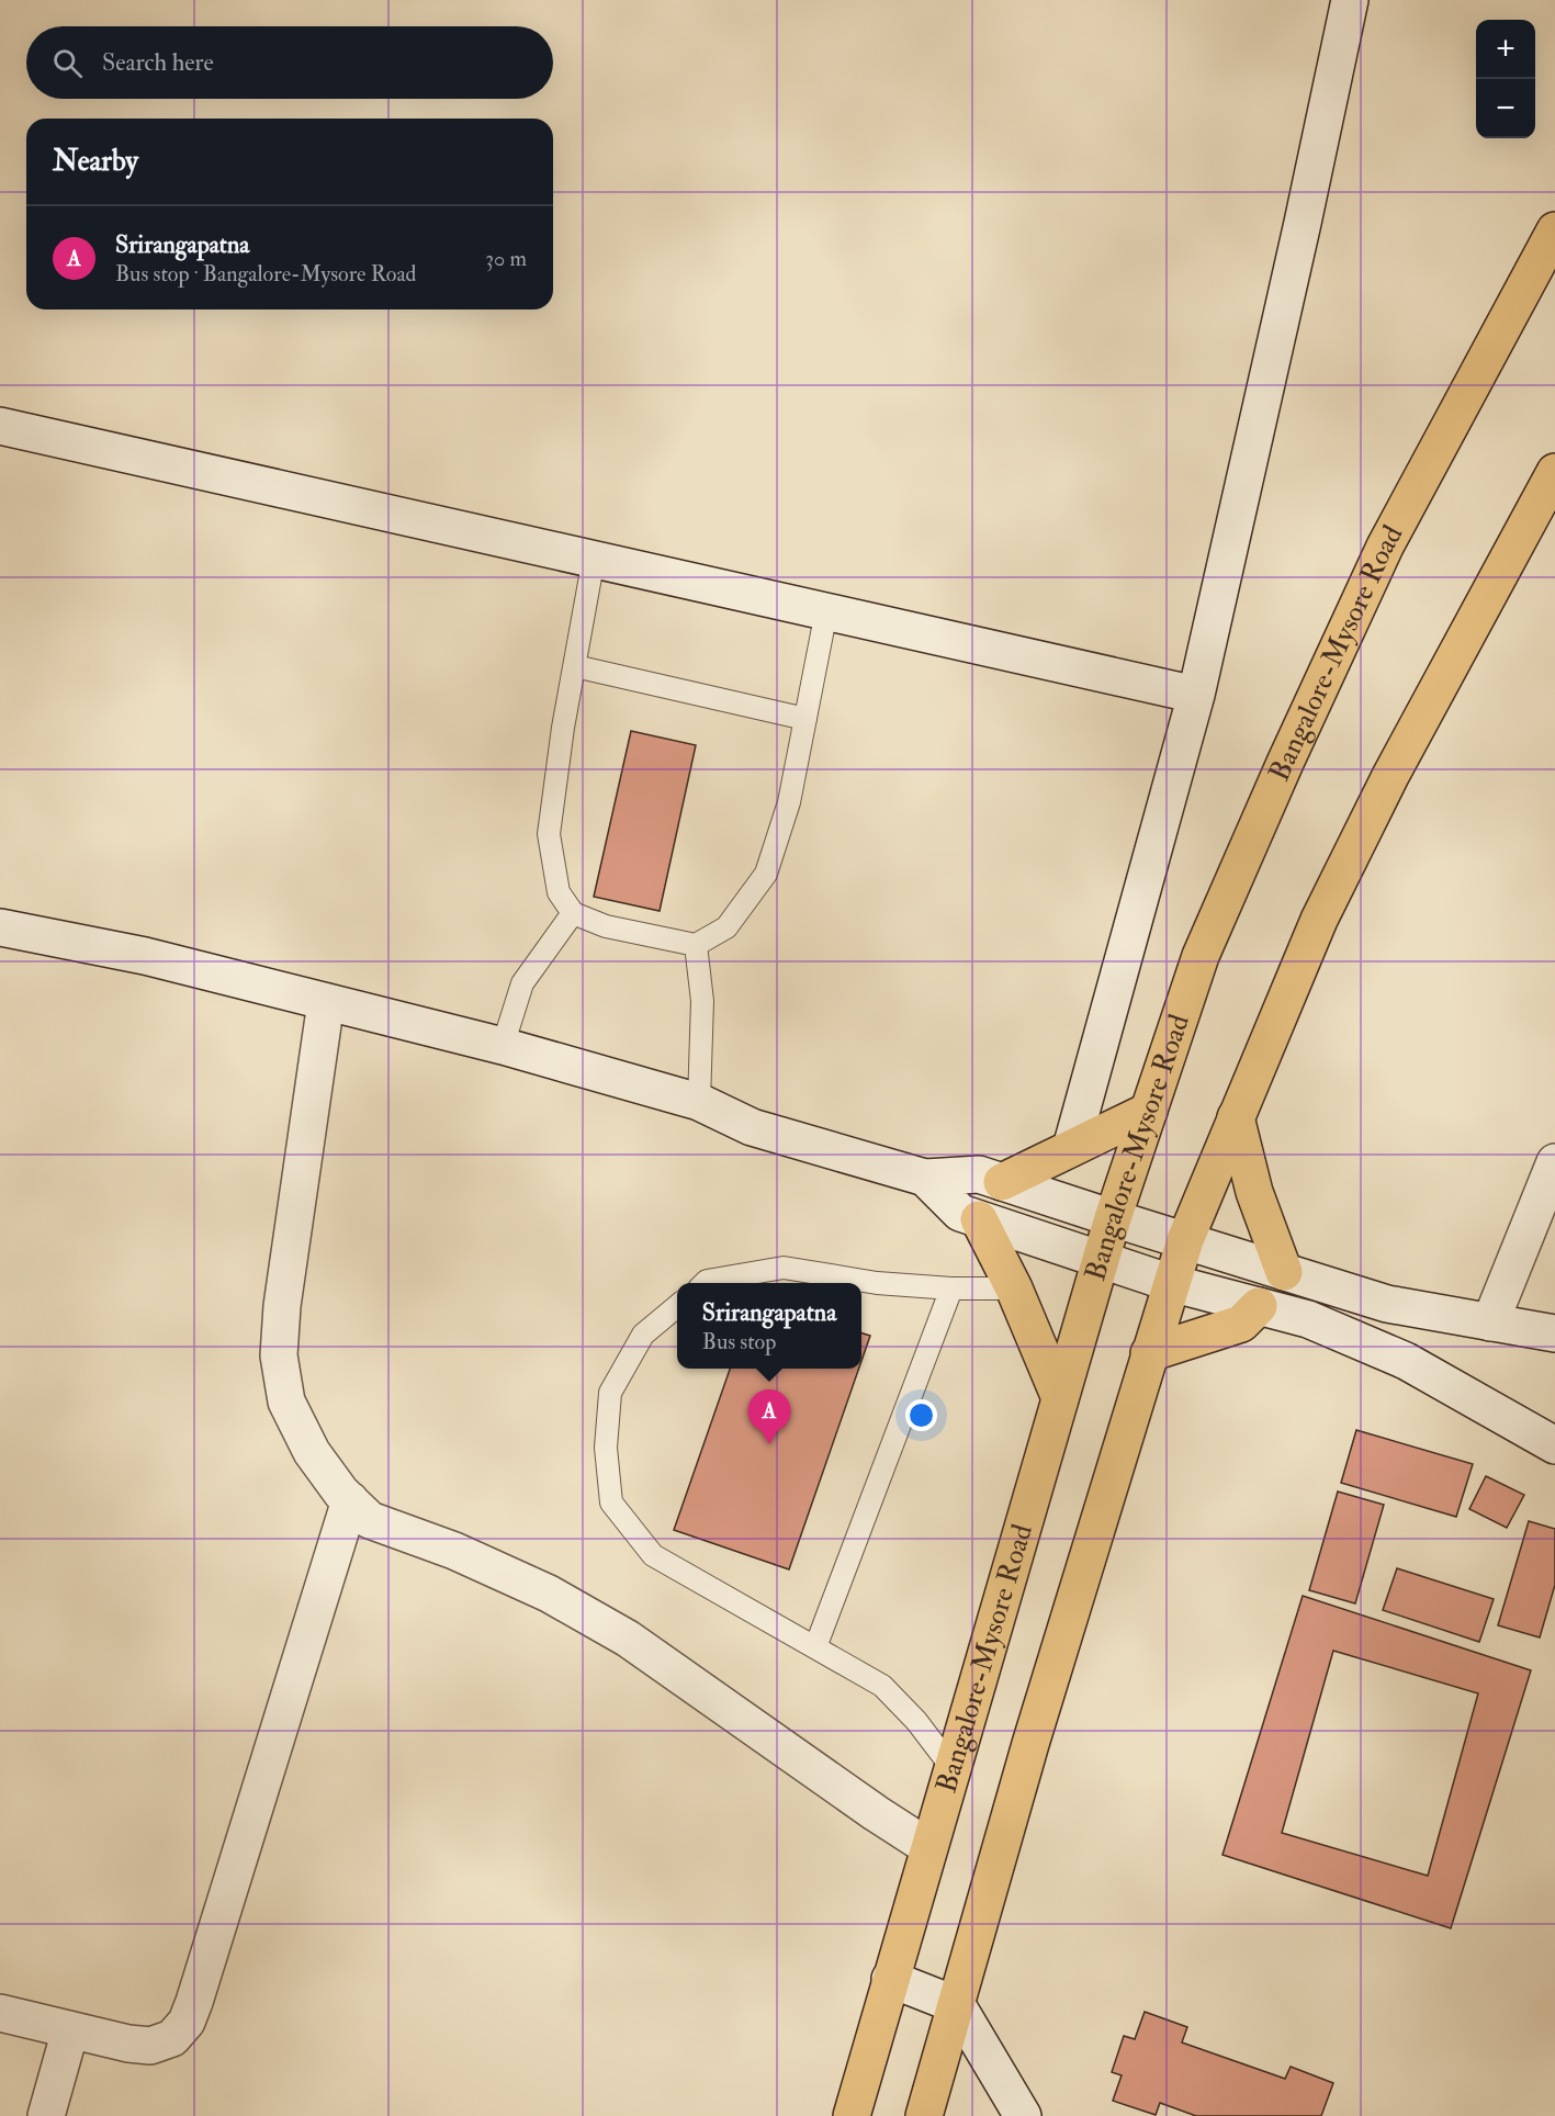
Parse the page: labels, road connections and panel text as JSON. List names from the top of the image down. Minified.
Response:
{"streets":{"highway":["Bangalore-Mysore Road"]},"page":{"map_buttons":["+","−"],"search":"Search here","heading":"Nearby","list":[{"mark":"A","name":"Srirangapatna","note":"Bus stop · Bangalore-Mysore Road","value":"30 m"}],"popup":["Srirangapatna","Bus stop"],"pins":"A"}}
